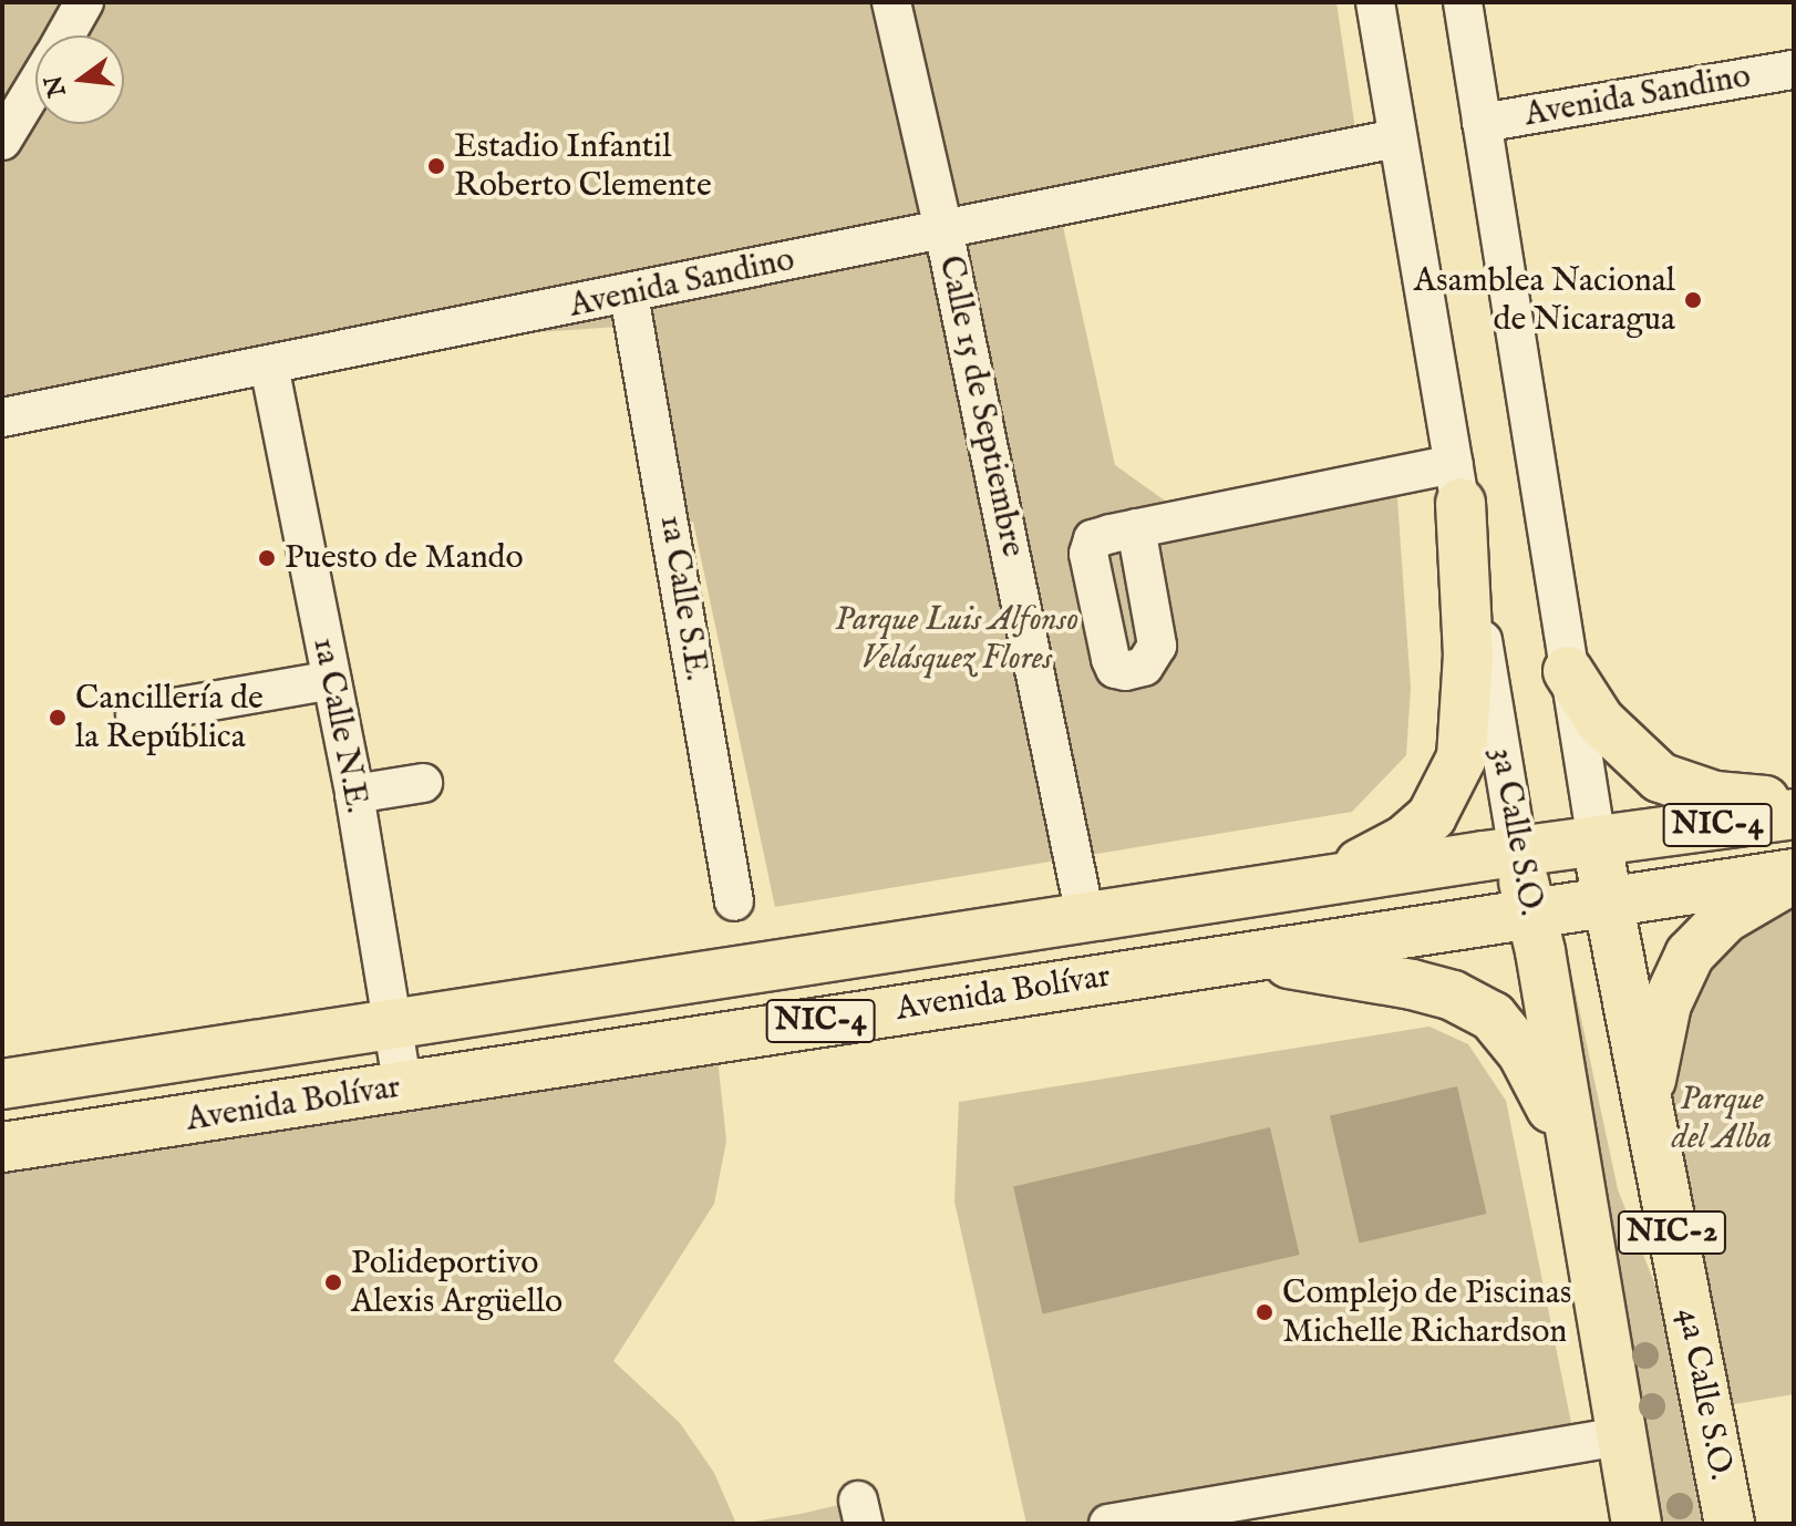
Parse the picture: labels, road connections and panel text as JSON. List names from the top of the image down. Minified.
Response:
{"streets":{"highway":["NIC-4","3a Calle S.O.","Avenida Bolívar","NIC-2","4a Calle S.O."],"street":["Avenida Sandino","Calle 15 de Septiembre","1a Calle S.E.","1a Calle N.E."]},"crossings":[["Avenida Sandino","Calle 15 de Septiembre"],["Avenida Sandino","1a Calle S.E."],["Avenida Sandino","1a Calle N.E."],["Avenida Sandino","3a Calle S.O."],["Calle 15 de Septiembre","Avenida Bolívar"],["1a Calle N.E.","Avenida Bolívar"],["3a Calle S.O.","Avenida Bolívar"],["Avenida Bolívar","NIC-2"],["Avenida Bolívar","4a Calle S.O."],["NIC-2","4a Calle S.O."]],"parks":["Parque Luis Alfonso Velásquez Flores","Parque del Alba"],"places":["Estadio Infantil Roberto Clemente","Asamblea Nacional de Nicaragua","Puesto de Mando","Cancillería de la República","Polideportivo Alexis Argüello","Complejo de Piscinas Michelle Richardson"],"north":"left"}
